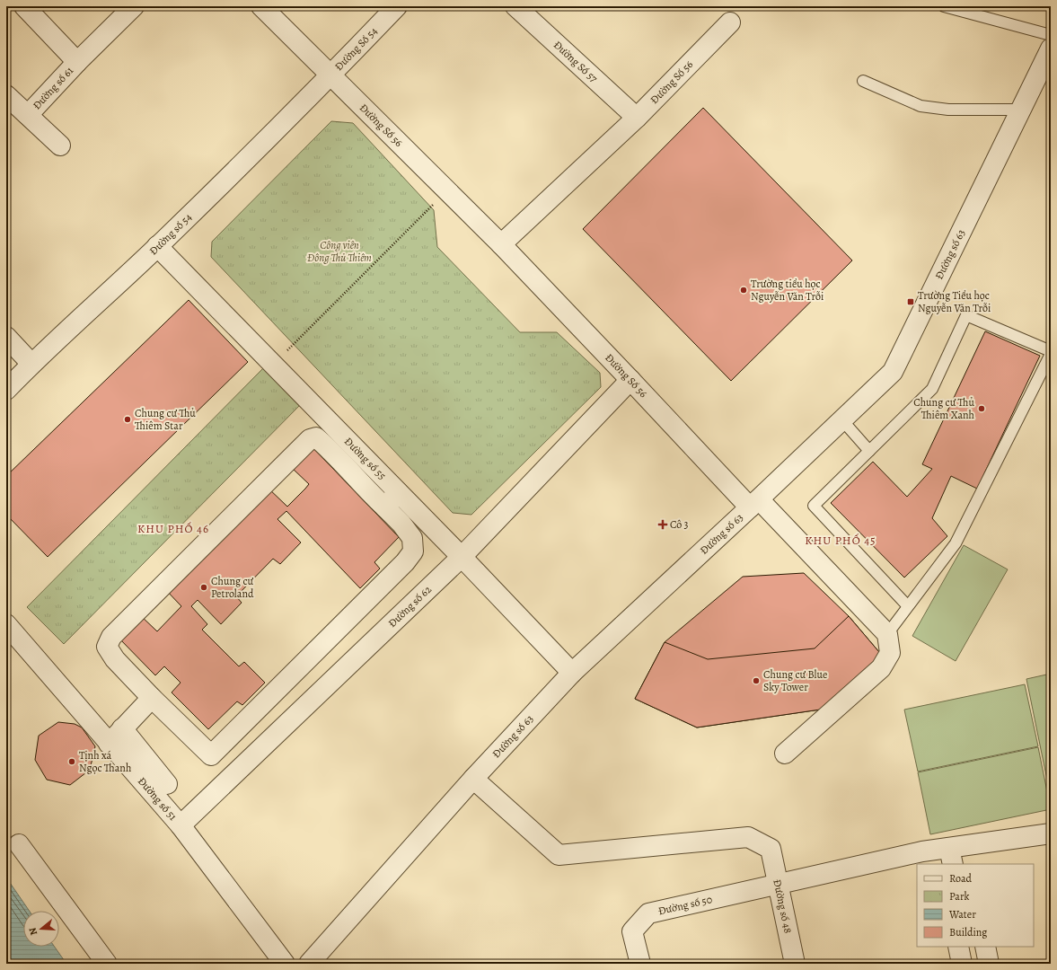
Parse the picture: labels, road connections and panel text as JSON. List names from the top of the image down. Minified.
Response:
{"streets":{"street":["Đường Số 54","Đường Số 57","Đường Số 56","Đường số 61","Đường số 54","Đường số 63","Đường số 55","Đường số 62","Đường số 51","Đường số 50","Đường số 48"]},"crossings":[["Đường Số 54","Đường Số 56"],["Đường Số 54","Đường số 54"],["Đường Số 57","Đường Số 56"],["Đường Số 56","Đường số 54"],["Đường Số 56","Đường số 63"],["Đường Số 56","Đường số 62"],["Đường số 54","Đường số 55"],["Đường số 63","Đường số 55"],["Đường số 63","Đường số 48"],["Đường số 55","Đường số 62"],["Đường số 62","Đường số 51"],["Đường số 50","Đường số 48"]],"districts":["KHU PHỐ 46","KHU PHỐ 45"],"parks":["Công viên Đông Thủ Thiêm"],"places":{"other":["Trường tiểu học Nguyễn Văn Trỗi","Chung cư Thủ Thiêm Xanh","Chung cư Thủ Thiêm Star","Chung cư Petroland","Chung cư Blue Sky Tower","Tịnh xá Ngọc Thanh"],"transit":["Trường Tiểu học Nguyễn Văn Trỗi"],"health":["Cô 3"]},"legend":["Road","Park","Water","Building"],"north":"left"}
